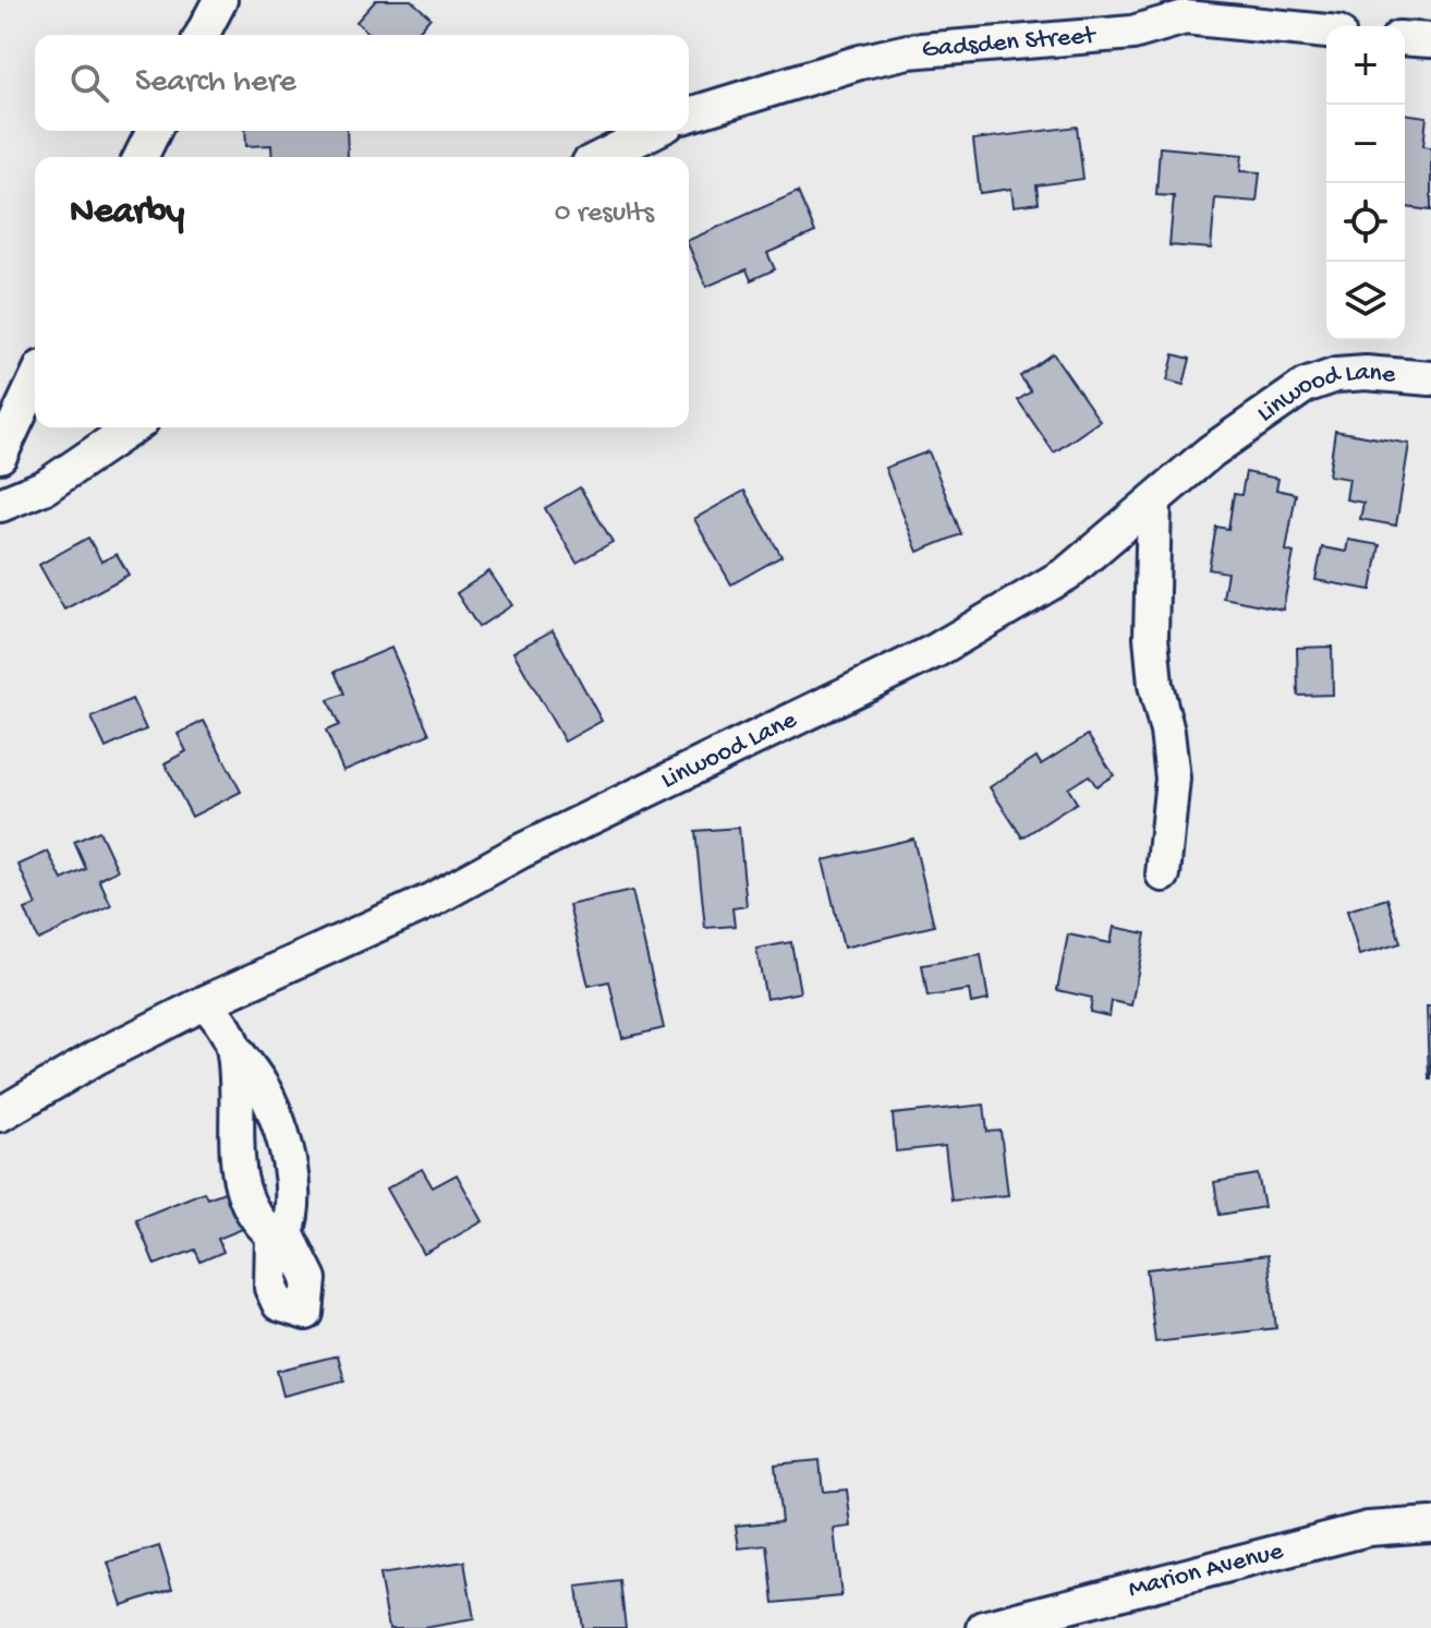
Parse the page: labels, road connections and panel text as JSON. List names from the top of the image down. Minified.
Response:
{"streets":{"street":["Gadsden Street","Linwood Lane","Marion Avenue"]},"page":{"map_buttons":["+","−"],"search":"Search here","heading":["Nearby","0 results"]}}
